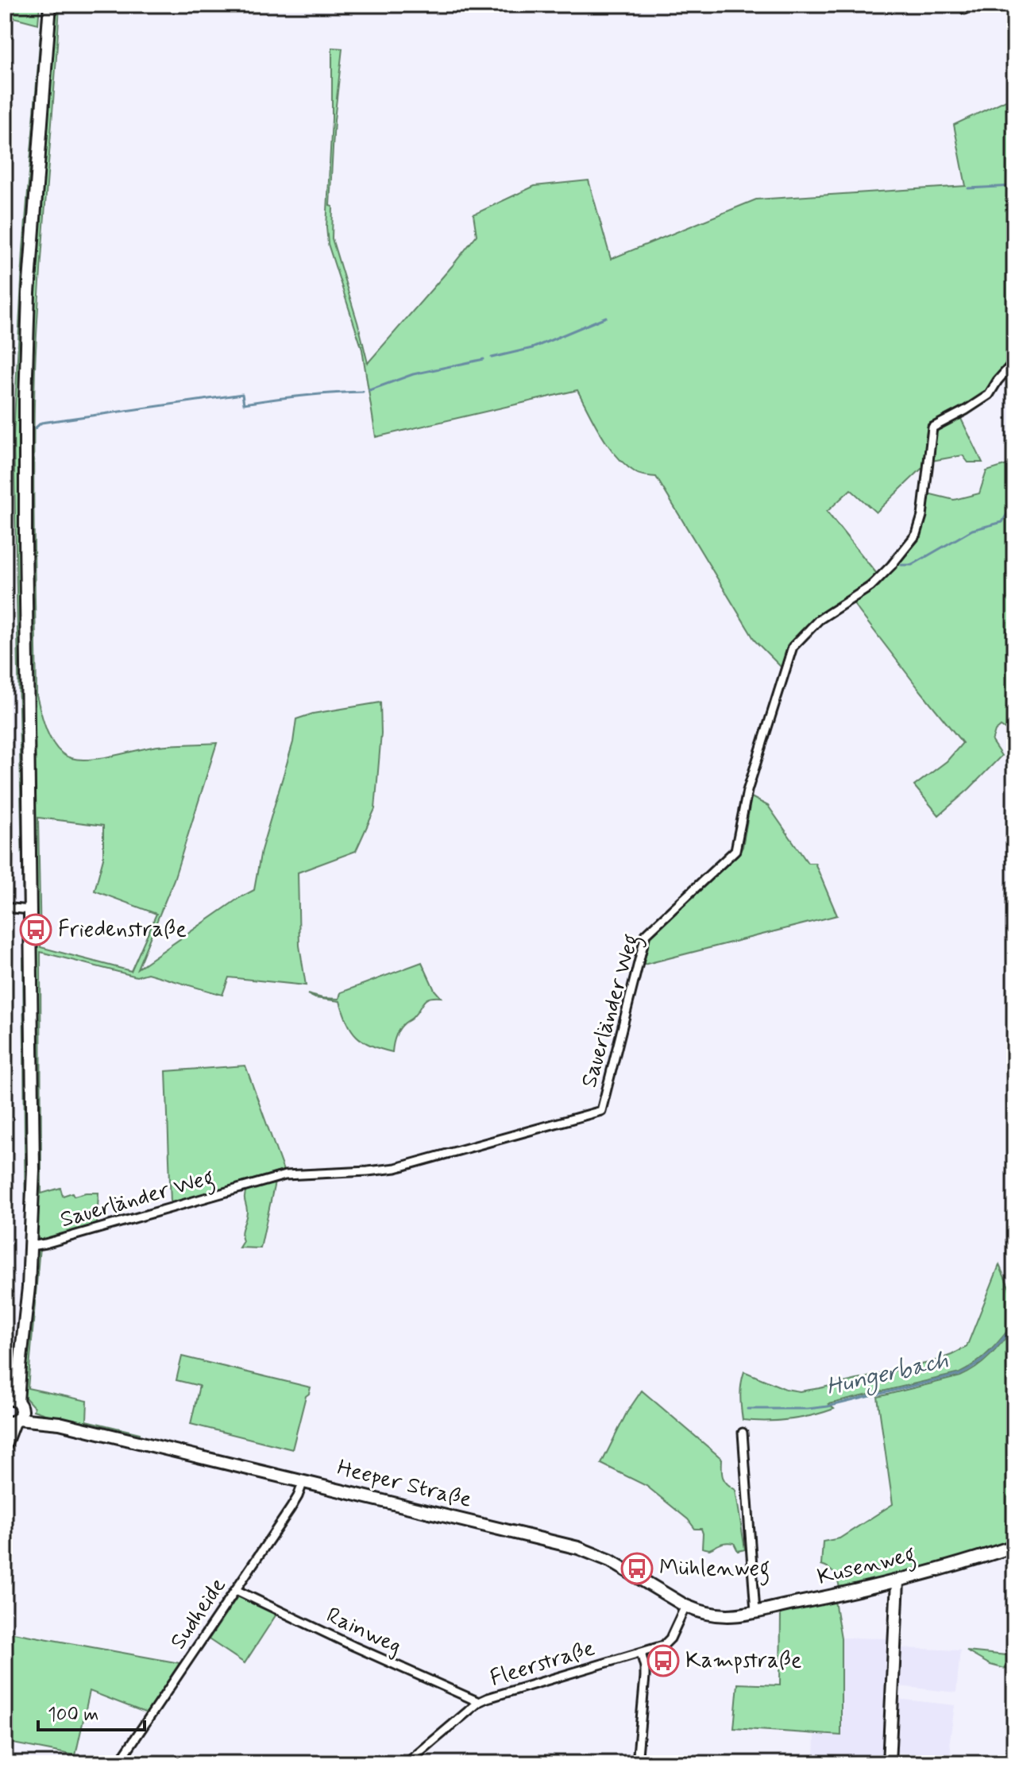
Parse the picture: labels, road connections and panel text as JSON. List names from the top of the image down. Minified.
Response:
{"streets":{"street":["Sauerländer Weg","Heeper Straße","Kusenweg","Sudheide","Rainweg","Fleerstraße"]},"crossings":[["Heeper Straße","Kusenweg"],["Heeper Straße","Sudheide"],["Heeper Straße","Fleerstraße"],["Sudheide","Rainweg"],["Rainweg","Fleerstraße"]],"water":["Hungerbach"],"places":{"bus stop":["Friedenstraße","Mühlenweg","Kampstraße"]},"scale_bar":"100 m"}
